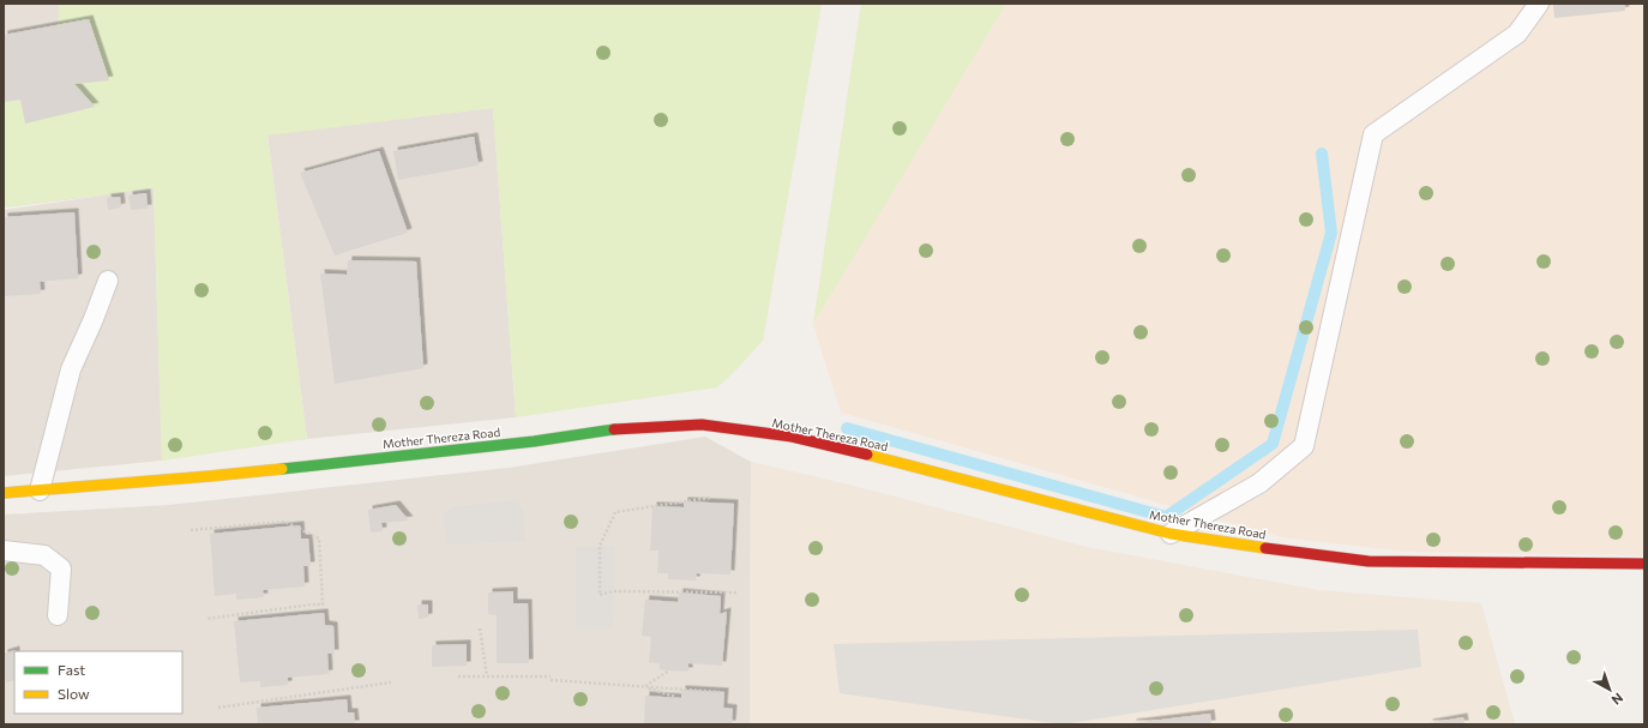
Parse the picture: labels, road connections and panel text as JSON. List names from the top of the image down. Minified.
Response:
{"streets":{"street":["Mother Thereza Road"]},"legend":["Fast","Slow"],"north":"bottom right"}
